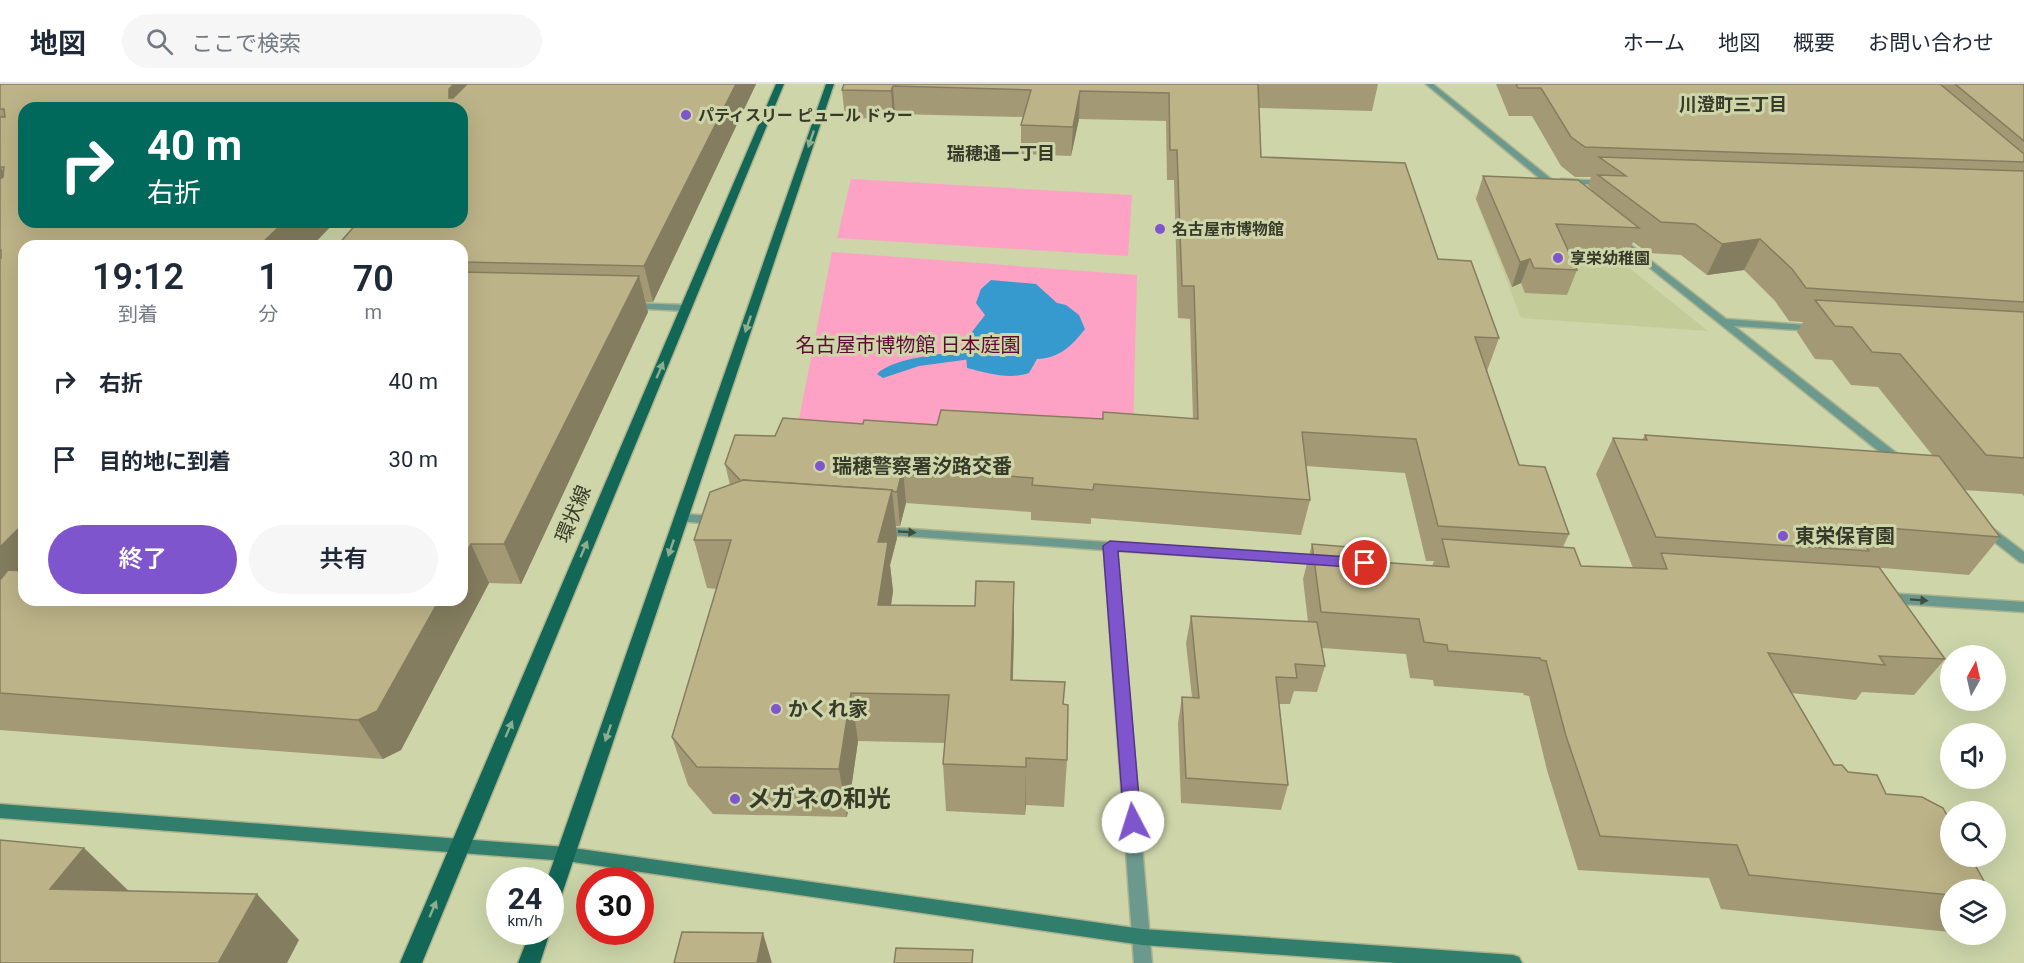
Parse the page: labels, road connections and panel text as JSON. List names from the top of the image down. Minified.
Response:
{"streets":{"main road":["環状線"]},"districts":["川澄町三丁目","瑞穂通一丁目"],"parks":["名古屋市博物館 日本庭園"],"places":["パティスリー ピュール ドゥー","名古屋市博物館","享栄幼稚園","瑞穂警察署汐路交番","東栄保育園","かくれ家","メガネの和光"],"north":"top","page":{"header":"地図","search":"ここで検索","nav":["ホーム","地図","概要","お問い合わせ"],"turn":["40 m","右折"],"eta":["19:12","到着","1","分","70","m"],"list":[{"name":"右折","value":"40 m"},{"name":"目的地に到着","value":"30 m"}],"buttons":["終了","共有"],"speed":"24 km/h","limit":"30"}}
